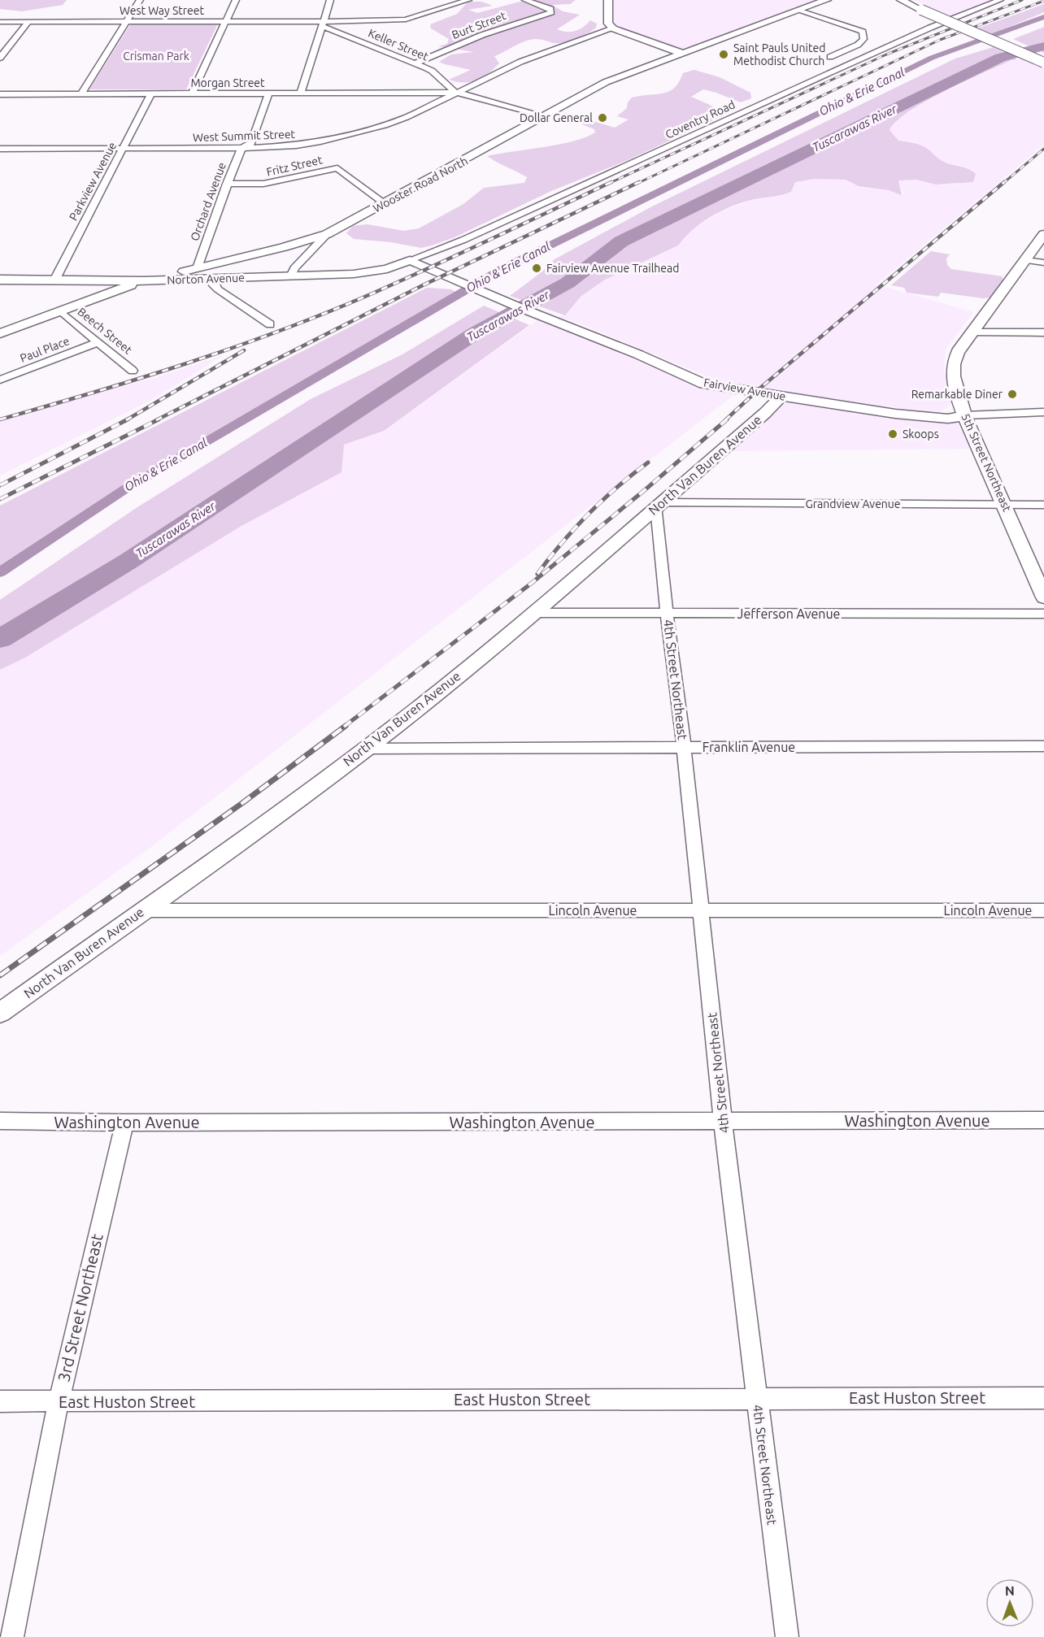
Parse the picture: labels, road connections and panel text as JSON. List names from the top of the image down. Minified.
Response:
{"streets":{"main road":["Wooster Road North","Norton Avenue","Fairview Avenue","5th Street Northeast","North Van Buren Avenue"],"street":["West Way Street","Burt Street","Keller Street","Morgan Street","Coventry Road","West Summit Street","Fritz Street","Parkview Avenue","Orchard Avenue","Beech Street","Paul Place","Grandview Avenue","Jefferson Avenue","4th Street Northeast","Franklin Avenue","Lincoln Avenue","Washington Avenue","3rd Street Northeast","East Huston Street"]},"crossings":[["West Way Street","Keller Street"],["Burt Street","Keller Street"],["Keller Street","Morgan Street"],["Keller Street","West Summit Street"],["Keller Street","Wooster Road North"],["Morgan Street","West Summit Street"],["Morgan Street","Parkview Avenue"],["Morgan Street","Orchard Avenue"],["Coventry Road","Norton Avenue"],["Coventry Road","Fairview Avenue"],["West Summit Street","Parkview Avenue"],["West Summit Street","Orchard Avenue"],["Fritz Street","Wooster Road North"],["Fritz Street","Orchard Avenue"],["Parkview Avenue","Norton Avenue"],["Wooster Road North","Orchard Avenue"],["Wooster Road North","Norton Avenue"],["Wooster Road North","Beech Street"],["Norton Avenue","Fairview Avenue"],["Beech Street","Paul Place"],["Fairview Avenue","5th Street Northeast"],["Fairview Avenue","North Van Buren Avenue"],["5th Street Northeast","Grandview Avenue"],["North Van Buren Avenue","Grandview Avenue"],["North Van Buren Avenue","Jefferson Avenue"],["North Van Buren Avenue","4th Street Northeast"],["North Van Buren Avenue","Franklin Avenue"],["North Van Buren Avenue","Lincoln Avenue"],["Grandview Avenue","4th Street Northeast"],["Jefferson Avenue","4th Street Northeast"],["4th Street Northeast","Franklin Avenue"],["4th Street Northeast","Lincoln Avenue"],["4th Street Northeast","Washington Avenue"],["4th Street Northeast","East Huston Street"],["Washington Avenue","3rd Street Northeast"],["3rd Street Northeast","East Huston Street"]],"water":["Ohio & Erie Canal","Tuscarawas River"],"parks":["Crisman Park"],"places":["Saint Pauls United Methodist Church","Dollar General","Fairview Avenue Trailhead","Remarkable Diner","Skoops"],"north":"top"}
